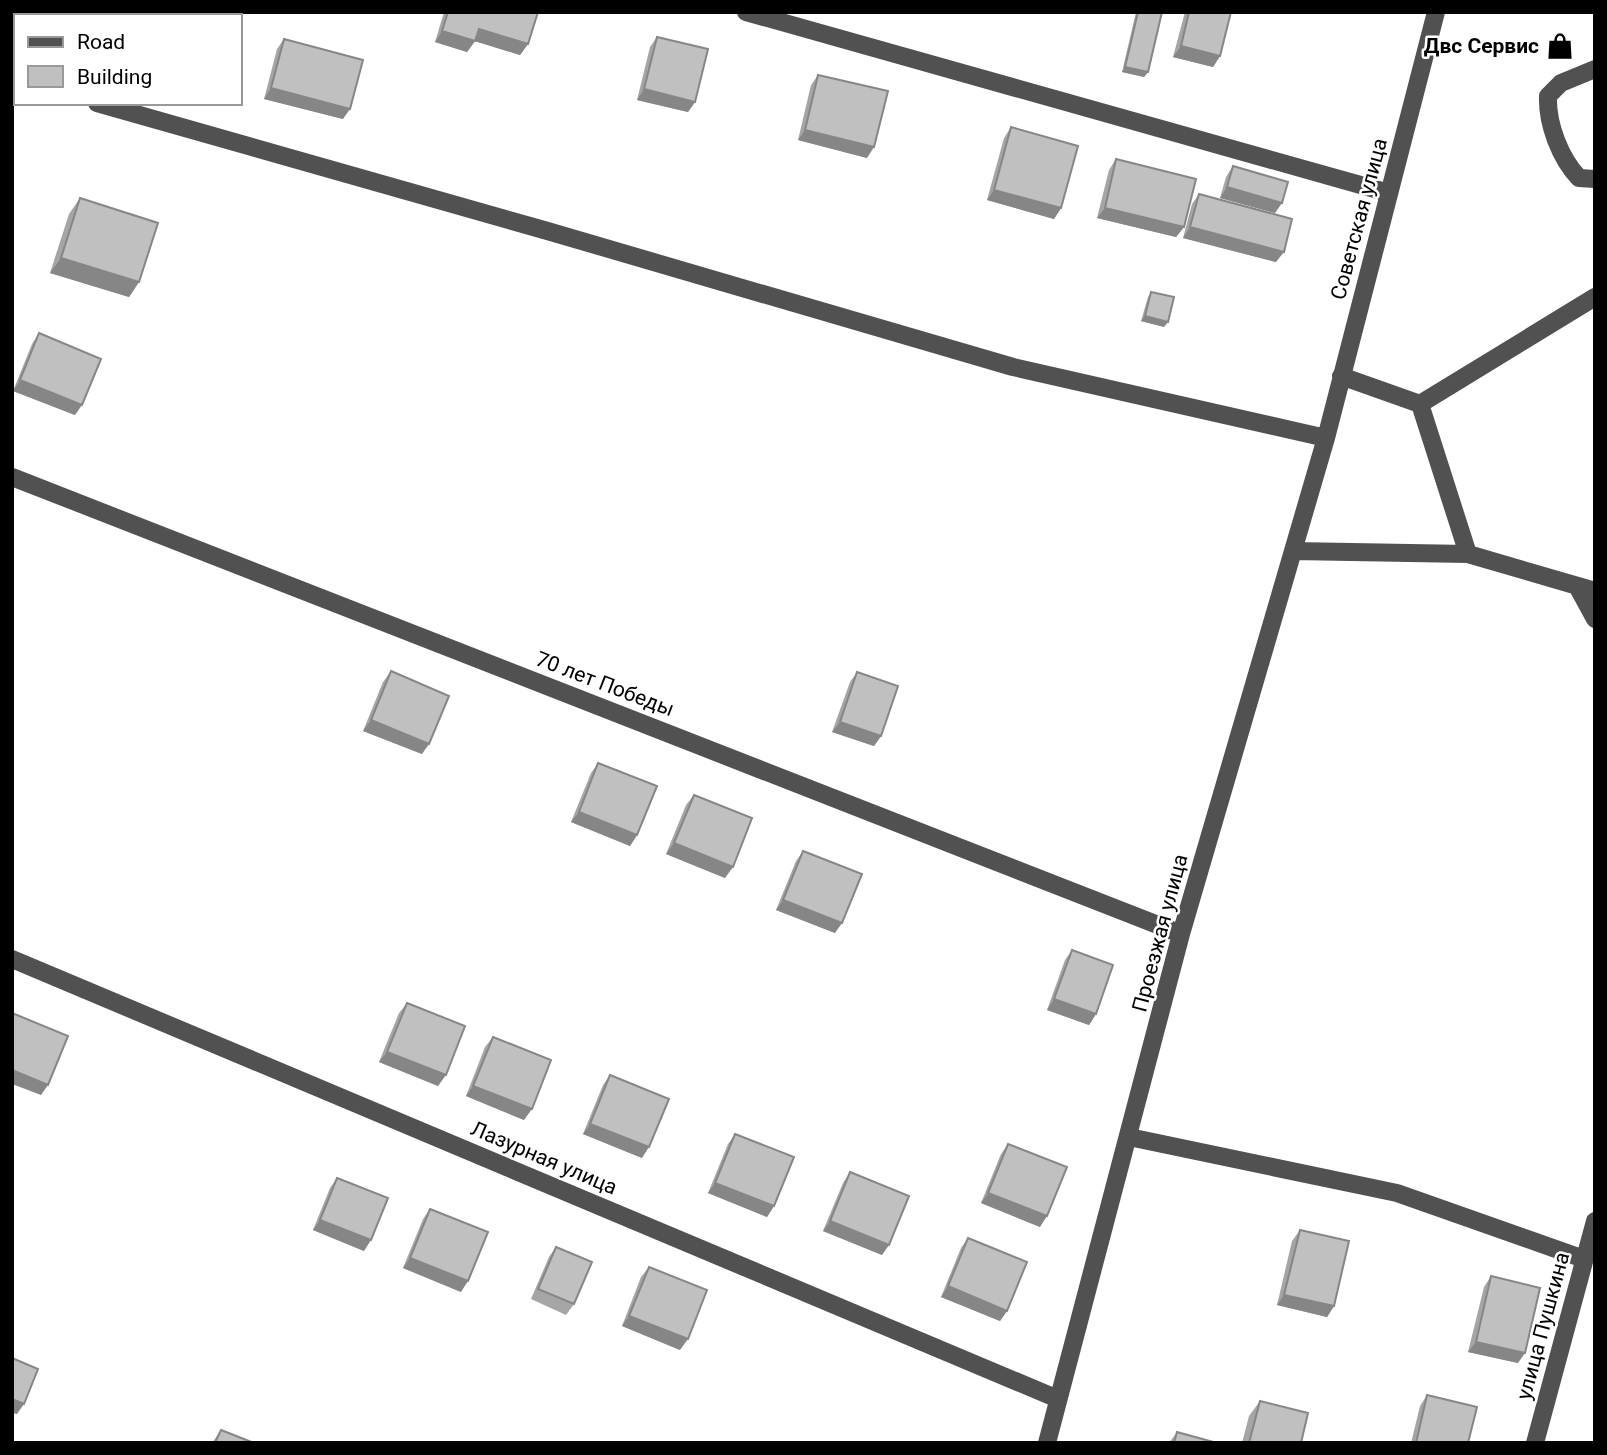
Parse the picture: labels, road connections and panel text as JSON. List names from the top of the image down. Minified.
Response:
{"streets":{"street":["Советская улица","70 лет Победы","Проезжая улица","Лазурная улица","улица Пушкина"]},"crossings":[["Советская улица","Проезжая улица"],["70 лет Победы","Проезжая улица"],["Проезжая улица","Лазурная улица"]],"places":{"shop":["Двс Сервис"]},"legend":["Road","Building"]}
